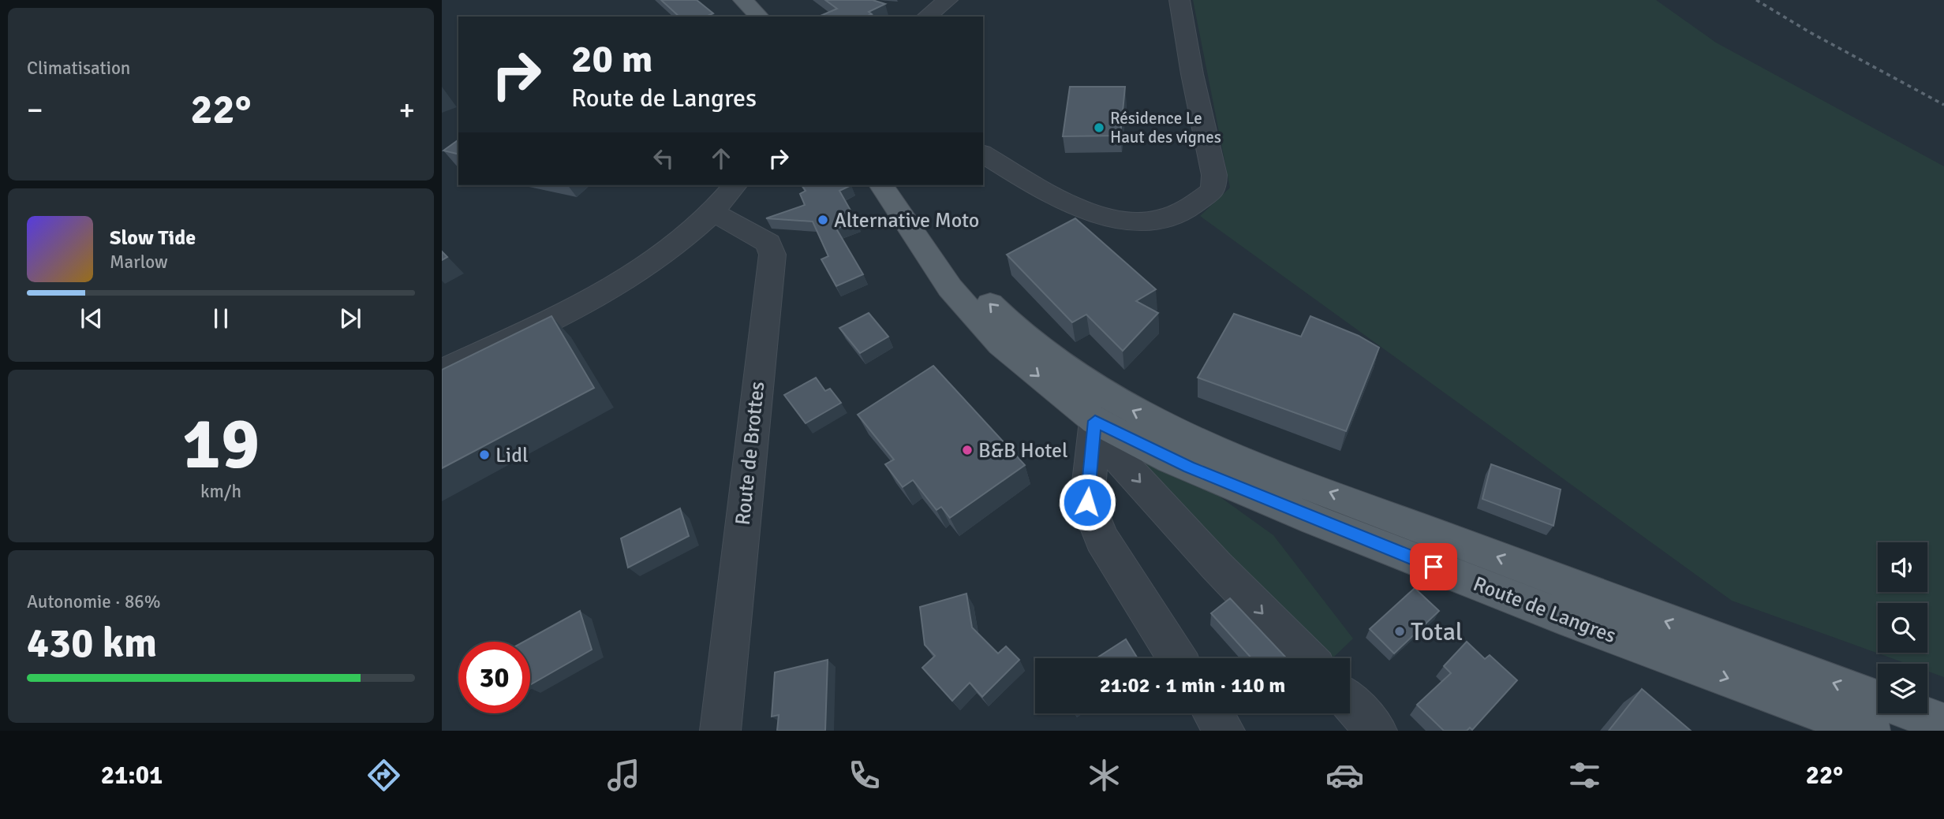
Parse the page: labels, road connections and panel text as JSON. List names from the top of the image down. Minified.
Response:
{"streets":{"main road":["Route de Langres"],"street":["Route de Brottes"]},"places":["Résidence Le Haut des vignes","Alternative Moto","B&B Hotel","Lidl","Total"],"page":{"tile":["Climatisation",["19","km/h"],["Autonomie · 86%","430 km"]],"turn":["20 m","Route de Langres"],"heat":["−","22°","+"],"song":["Slow Tide","Marlow"],"limit":"30","trip":"21:02 · 1 min · 110 m","tabs":["21:01","22°"]}}
